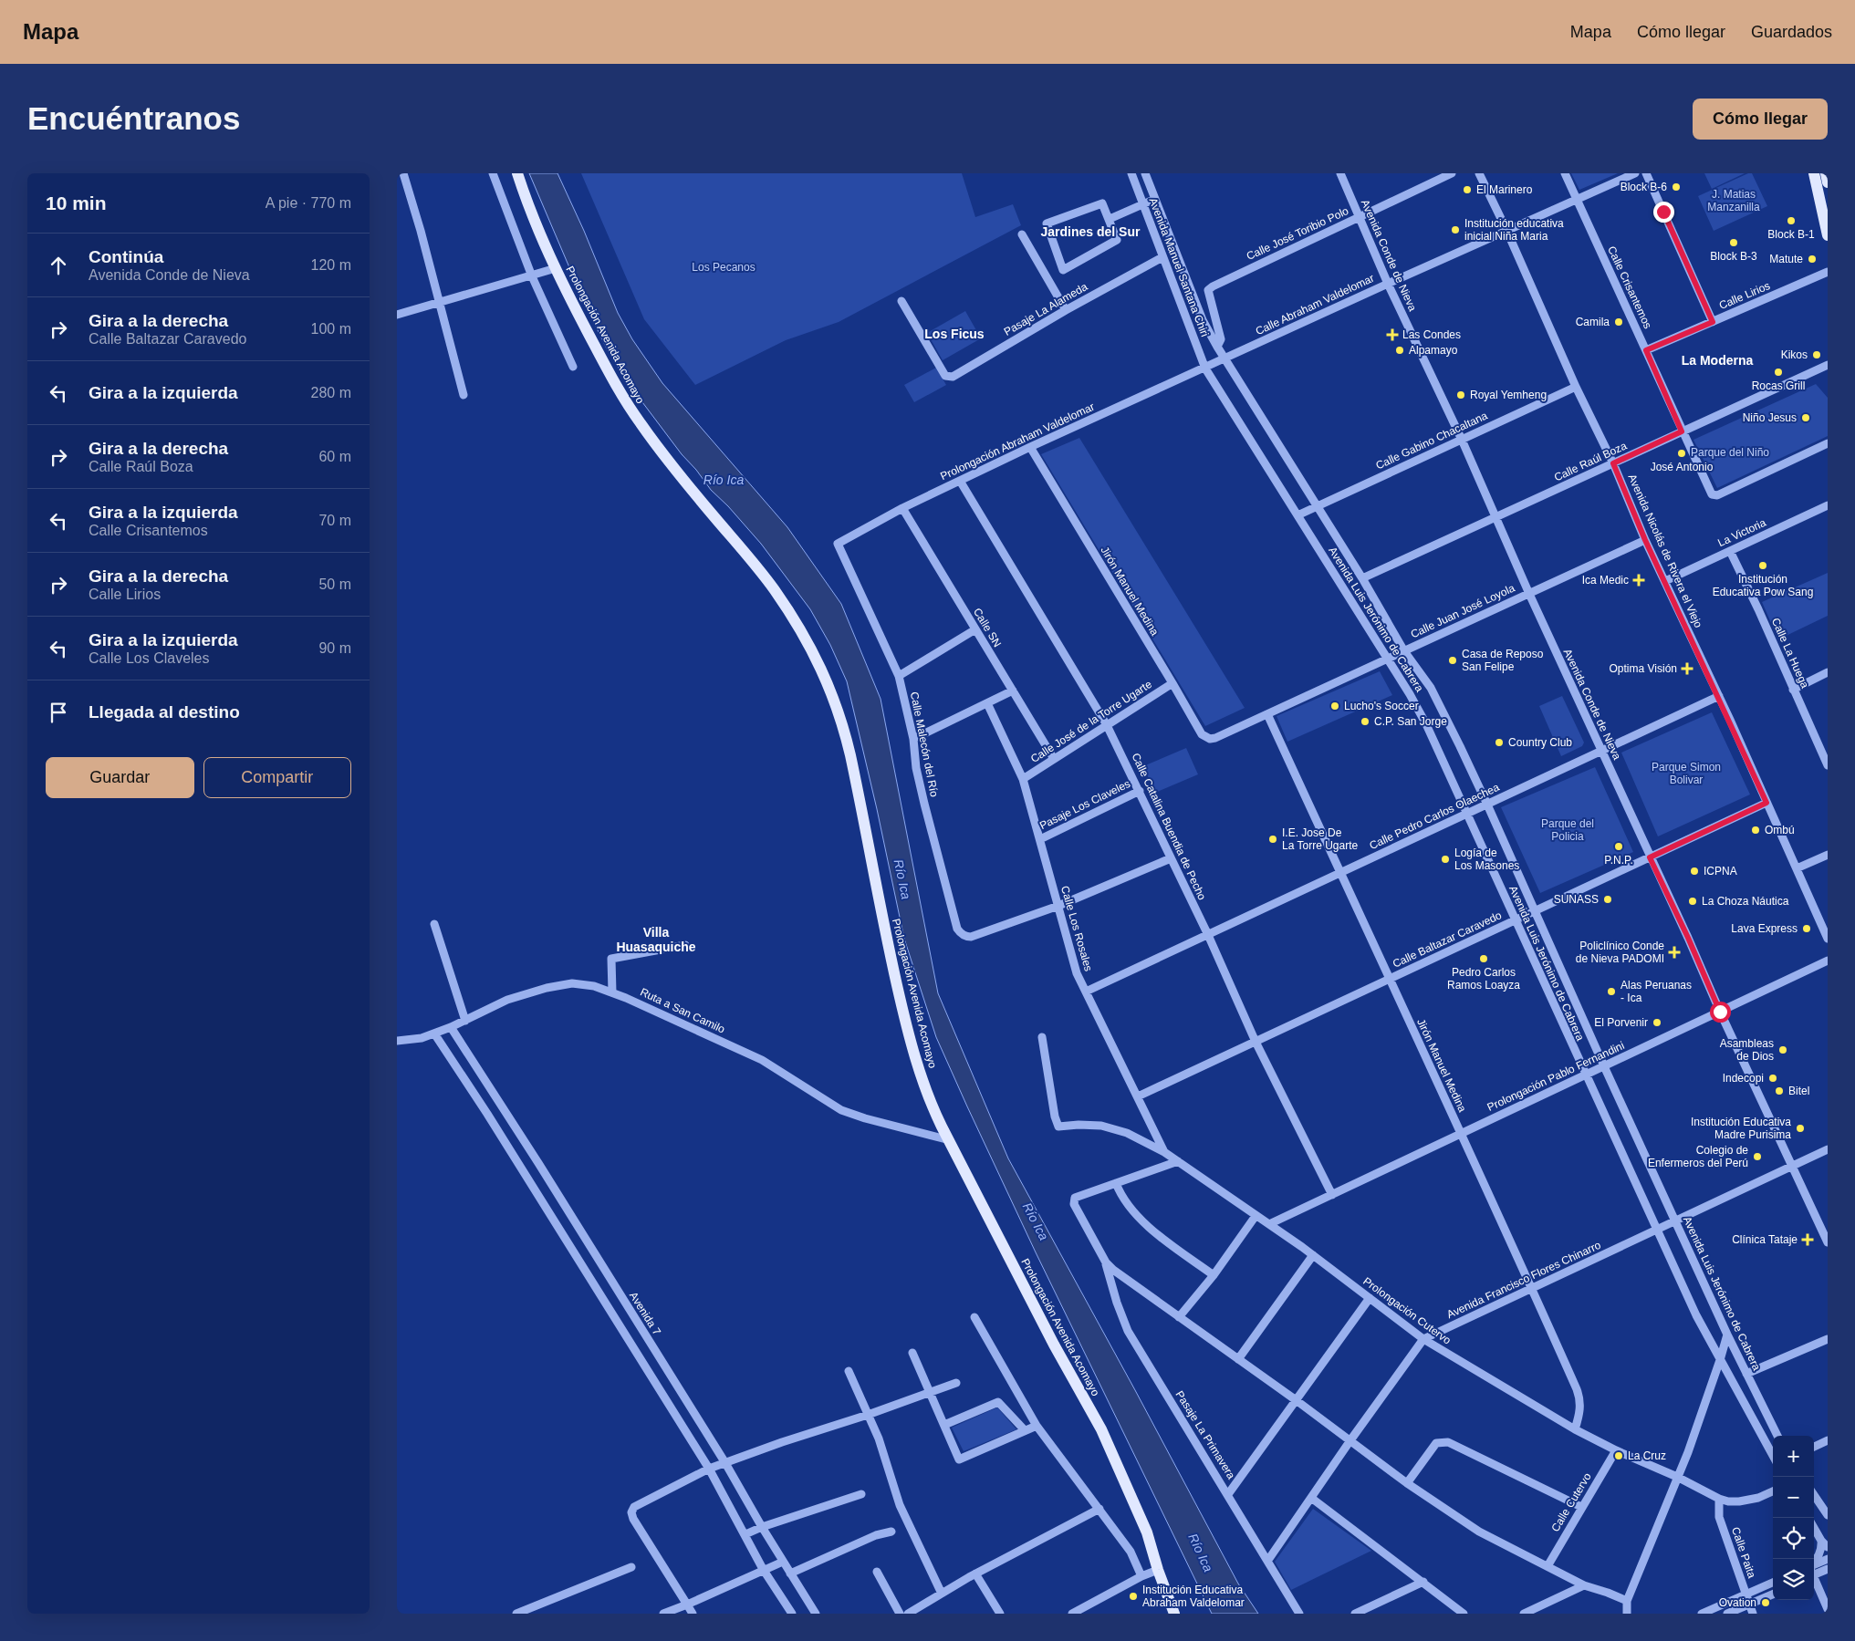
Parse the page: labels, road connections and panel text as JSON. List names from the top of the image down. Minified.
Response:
{"streets":{"main road":["Prolongación Avenida Acomayo"],"street":["Calle José Toribio Polo","Avenida Conde de Nieva","Avenida Manuel Santana Chiri","Calle Crisantemos","Calle Lirios","Calle Abraham Valdelomar","Pasaje La Alameda","Calle Gabino Chacaltana","Prolongación Abraham Valdelomar","Calle Raúl Boza","La Victoria","Avenida Nicolás de Rivera el Viejo","Jirón Manuel Medina","Calle Juan José Loyola","Avenida Luis Jerónimo de Cabrera","Calle SN","Calle La Huega","Calle José de la Torre Ugarte","Calle Malecón del Río","Pasaje Los Claveles","Calle Pedro Carlos Olaechea","Calle Catalina Buendia de Pecho","Calle Los Rosales","Calle Baltazar Caravedo","Ruta a San Camilo","Prolongación Pablo Fernandini","Avenida Francisco Flores Chinarro","Prolongación Cutervo","Avenida 7","Pasaje La Primavera","Calle Cutervo","Calle Paita"]},"crossings":[["Calle José Toribio Polo","Avenida Conde de Nieva"],["Calle José Toribio Polo","Avenida Manuel Santana Chiri"],["Avenida Conde de Nieva","Calle Abraham Valdelomar"],["Avenida Conde de Nieva","Calle Gabino Chacaltana"],["Avenida Conde de Nieva","Calle Raúl Boza"],["Avenida Conde de Nieva","Calle Juan José Loyola"],["Avenida Conde de Nieva","Calle Pedro Carlos Olaechea"],["Avenida Conde de Nieva","Calle Baltazar Caravedo"],["Avenida Conde de Nieva","Prolongación Pablo Fernandini"],["Avenida Conde de Nieva","Avenida Francisco Flores Chinarro"],["Avenida Manuel Santana Chiri","Calle Abraham Valdelomar"],["Avenida Manuel Santana Chiri","Pasaje La Alameda"],["Avenida Manuel Santana Chiri","Prolongación Abraham Valdelomar"],["Avenida Manuel Santana Chiri","Avenida Luis Jerónimo de Cabrera"],["Calle Crisantemos","Calle Lirios"],["Calle Crisantemos","Calle Abraham Valdelomar"],["Calle Crisantemos","Calle Raúl Boza"],["Calle Abraham Valdelomar","Prolongación Abraham Valdelomar"],["Calle Abraham Valdelomar","Avenida Nicolás de Rivera el Viejo"],["Calle Abraham Valdelomar","Avenida Luis Jerónimo de Cabrera"],["Prolongación Avenida Acomayo","Ruta a San Camilo"],["Calle Gabino Chacaltana","Avenida Nicolás de Rivera el Viejo"],["Calle Gabino Chacaltana","Avenida Luis Jerónimo de Cabrera"],["Prolongación Abraham Valdelomar","Jirón Manuel Medina"],["Prolongación Abraham Valdelomar","Avenida Luis Jerónimo de Cabrera"],["Prolongación Abraham Valdelomar","Calle SN"],["Prolongación Abraham Valdelomar","Calle Malecón del Río"],["Prolongación Abraham Valdelomar","Calle Catalina Buendia de Pecho"],["Calle Raúl Boza","Avenida Nicolás de Rivera el Viejo"],["Calle Raúl Boza","Avenida Luis Jerónimo de Cabrera"],["La Victoria","Avenida Nicolás de Rivera el Viejo"],["La Victoria","Calle La Huega"],["Avenida Nicolás de Rivera el Viejo","Calle Juan José Loyola"],["Avenida Nicolás de Rivera el Viejo","Calle Pedro Carlos Olaechea"],["Avenida Nicolás de Rivera el Viejo","Calle Baltazar Caravedo"],["Jirón Manuel Medina","Calle Juan José Loyola"],["Jirón Manuel Medina","Calle José de la Torre Ugarte"],["Jirón Manuel Medina","Calle Pedro Carlos Olaechea"],["Jirón Manuel Medina","Calle Baltazar Caravedo"],["Jirón Manuel Medina","Prolongación Pablo Fernandini"],["Jirón Manuel Medina","Avenida Francisco Flores Chinarro"],["Jirón Manuel Medina","Prolongación Cutervo"],["Calle Juan José Loyola","Avenida Luis Jerónimo de Cabrera"],["Avenida Luis Jerónimo de Cabrera","Calle Pedro Carlos Olaechea"],["Avenida Luis Jerónimo de Cabrera","Calle Baltazar Caravedo"],["Avenida Luis Jerónimo de Cabrera","Prolongación Pablo Fernandini"],["Avenida Luis Jerónimo de Cabrera","Avenida Francisco Flores Chinarro"],["Calle SN","Calle José de la Torre Ugarte"],["Calle José de la Torre Ugarte","Calle Catalina Buendia de Pecho"],["Calle José de la Torre Ugarte","Calle Los Rosales"],["Calle Malecón del Río","Calle Los Rosales"],["Pasaje Los Claveles","Calle Catalina Buendia de Pecho"],["Pasaje Los Claveles","Calle Los Rosales"],["Calle Pedro Carlos Olaechea","Calle Catalina Buendia de Pecho"],["Calle Pedro Carlos Olaechea","Calle Los Rosales"],["Calle Catalina Buendia de Pecho","Calle Baltazar Caravedo"],["Calle Catalina Buendia de Pecho","Prolongación Pablo Fernandini"],["Calle Los Rosales","Calle Baltazar Caravedo"],["Calle Los Rosales","Prolongación Cutervo"],["Ruta a San Camilo","Avenida 7"],["Prolongación Pablo Fernandini","Prolongación Cutervo"],["Avenida Francisco Flores Chinarro","Prolongación Cutervo"],["Avenida Francisco Flores Chinarro","Pasaje La Primavera"],["Prolongación Cutervo","Calle Cutervo"],["Prolongación Cutervo","Calle Paita"]],"districts":["Jardines del Sur","Los Ficus","La Moderna","Villa Huasaquiche"],"water":["Río Ica"],"parks":["J. Matias Manzanilla","Los Pecanos","Parque del Niño","Parque Simon Bolivar","Parque del Policia"],"places":{"other":["Block B-6","El Marinero","Block B-1","Institución educativa inicial Niña Maria","Block B-3","Matute","Camila","Alpamayo","Kikos","Rocas Grill","Royal Yemheng","Niño Jesus","José Antonio","Institución Educativa Pow Sang","Casa de Reposo San Felipe","Lucho's Soccer","C.P. San Jorge","Country Club","Ombú","I.E. Jose De La Torre Ugarte","P.N.P.","Logía de Los Masones","ICPNA","SUNASS","La Choza Náutica","Lava Express","Pedro Carlos Ramos Loayza","Alas Peruanas - Ica","El Porvenir","Asambleas de Dios","Indecopi","Bitel","Institución Educativa Madre Purisima","Colegio de Enfermeros del Perú","La Cruz","Institución Educativa Abraham Valdelomar","Ovation"],"health":["Las Condes","Ica Medic","Optima Visión","Policlínico Conde de Nieva PADOMI","Clínica Tataje"]},"page":{"header":"Mapa","nav":["Mapa","Cómo llegar","Guardados"],"buttons":["Cómo llegar",["Guardar","Compartir"]],"title":"Encuéntranos","heading":["10 min","A pie · 770 m"],"list":[["Continúa","Avenida Conde de Nieva","120 m"],["Gira a la derecha","Calle Baltazar Caravedo","100 m"],["Gira a la izquierda","280 m"],["Gira a la derecha","Calle Raúl Boza","60 m"],["Gira a la izquierda","Calle Crisantemos","70 m"],["Gira a la derecha","Calle Lirios","50 m"],["Gira a la izquierda","Calle Los Claveles","90 m"],"Llegada al destino"],"map_buttons":["+","−"]}}
